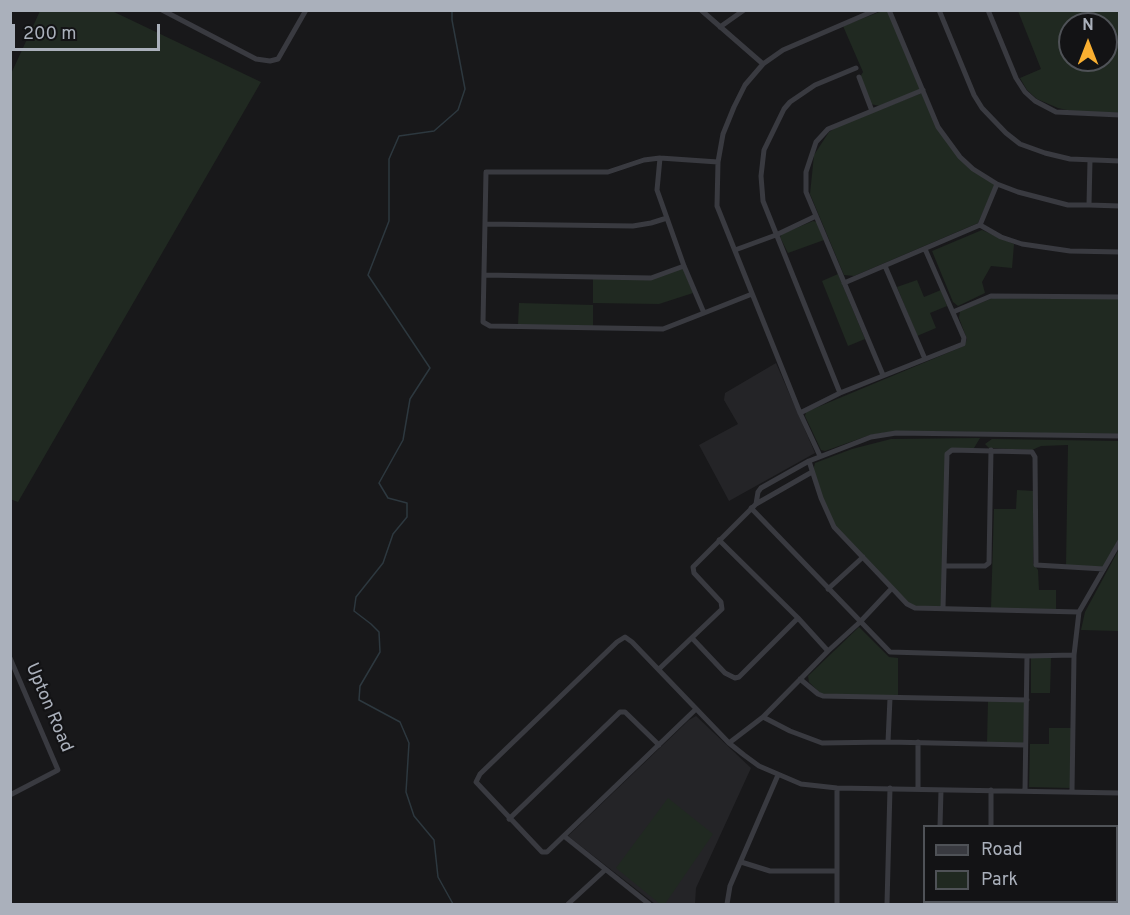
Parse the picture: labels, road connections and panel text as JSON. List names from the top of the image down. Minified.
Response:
{"streets":{"street":["Upton Road"]},"legend":["Road","Park"],"scale_bar":"200 m","north":"top"}
